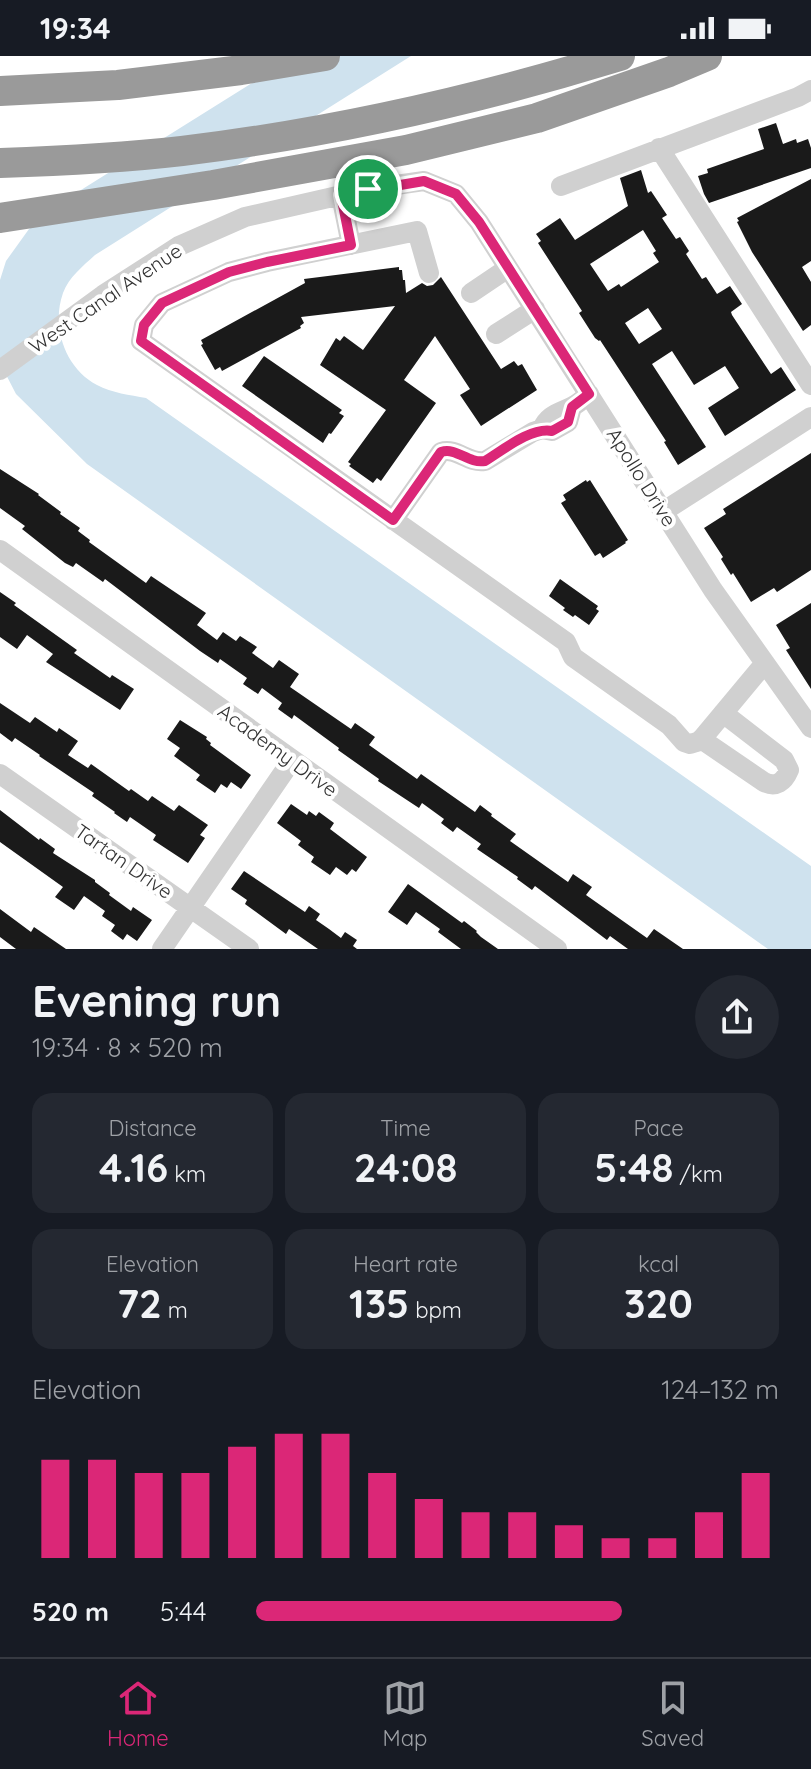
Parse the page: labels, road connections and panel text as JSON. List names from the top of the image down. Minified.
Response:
{"streets":{"street":["West Canal Avenue","Apollo Drive","Academy Drive","Tartan Drive"]},"crossings":[["West Canal Avenue","Apollo Drive"]],"page":{"status":"19:34","heading":["Evening run","19:34 · 8 × 520 m"],"stats":[["Distance","4.16 km"],["Time","24:08"],["Pace","5:48 /km"],["Elevation","72 m"],["Heart rate","135 bpm"],["kcal","320"]],"chart":["Elevation","124–132 m"],"list":[{"name":"520 m","note":"5:44"}],"tabs":["Home","Map","Saved"]}}
